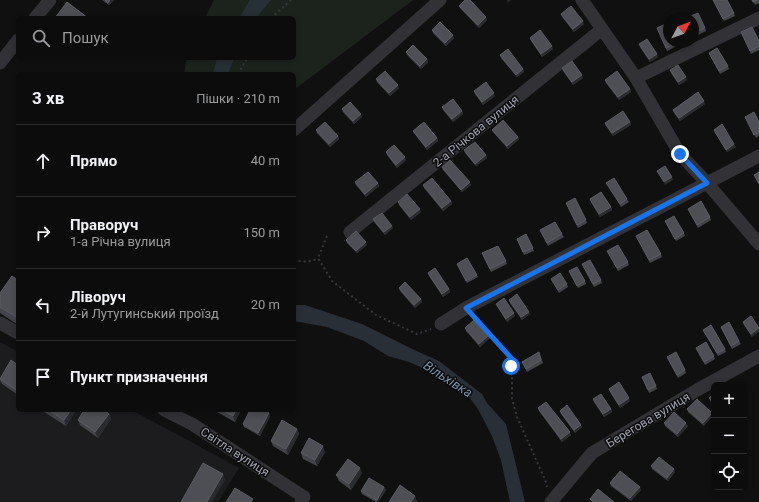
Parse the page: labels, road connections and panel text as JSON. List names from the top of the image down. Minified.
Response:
{"streets":{"street":["2-а Річкова вулиця","Берегова вулиця","Світла вулиця"]},"water":["Вільхівка"],"north":"top right","page":{"search":"Пошук","heading":["3 хв","Пішки · 210 m"],"list":[["Прямо","40 m"],["Праворуч","1-а Річна вулиця","150 m"],["Ліворуч","2-й Лутугинський проїзд","20 m"],"Пункт призначення"],"map_buttons":["+","−"]}}
